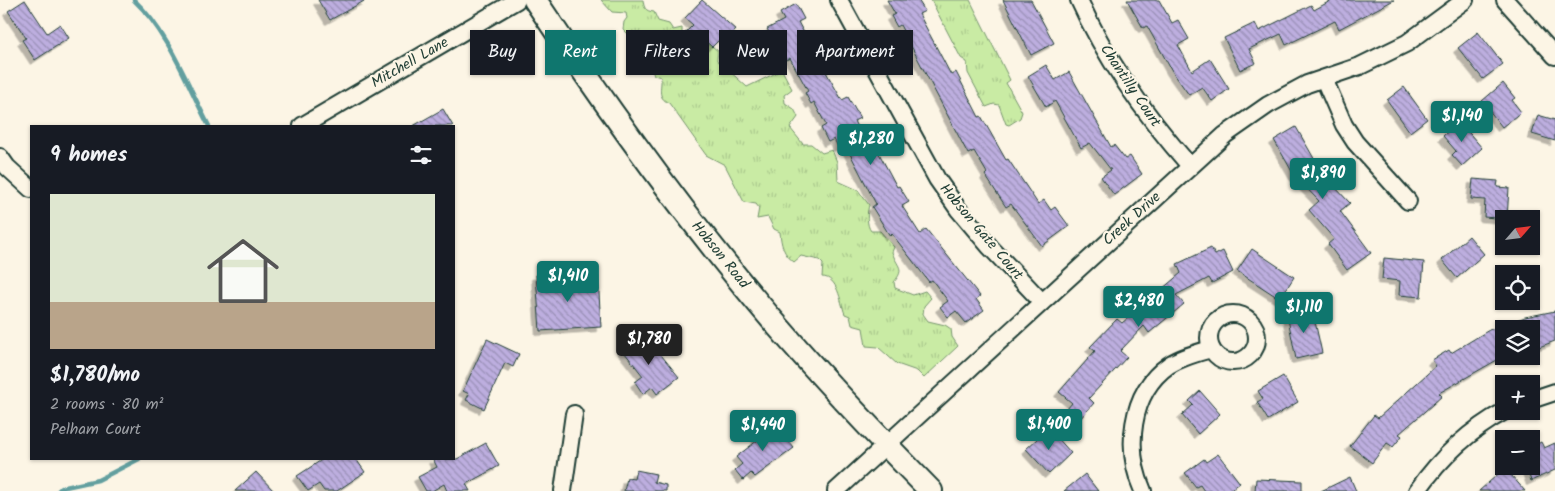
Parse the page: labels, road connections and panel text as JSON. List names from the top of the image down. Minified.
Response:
{"streets":{"main road":["Hobson Road"],"street":["Mitchell Lane","Chantilly Court","Creek Drive","Hobson Gate Court"]},"crossings":[["Chantilly Court","Creek Drive"],["Creek Drive","Hobson Gate Court"],["Creek Drive","Hobson Road"]],"north":"top right","page":{"chip":["Buy","Rent","Filters","New","Apartment"],"price":["$1,140","$1,280","$1,890","$1,410","$2,480","$1,110","$1,780","$1,400","$1,440"],"heading":"9 homes","list":[{"name":"$1,780/mo","note":"2 rooms · 80 m² · Pelham Court"}],"map_buttons":["+","−"]}}
